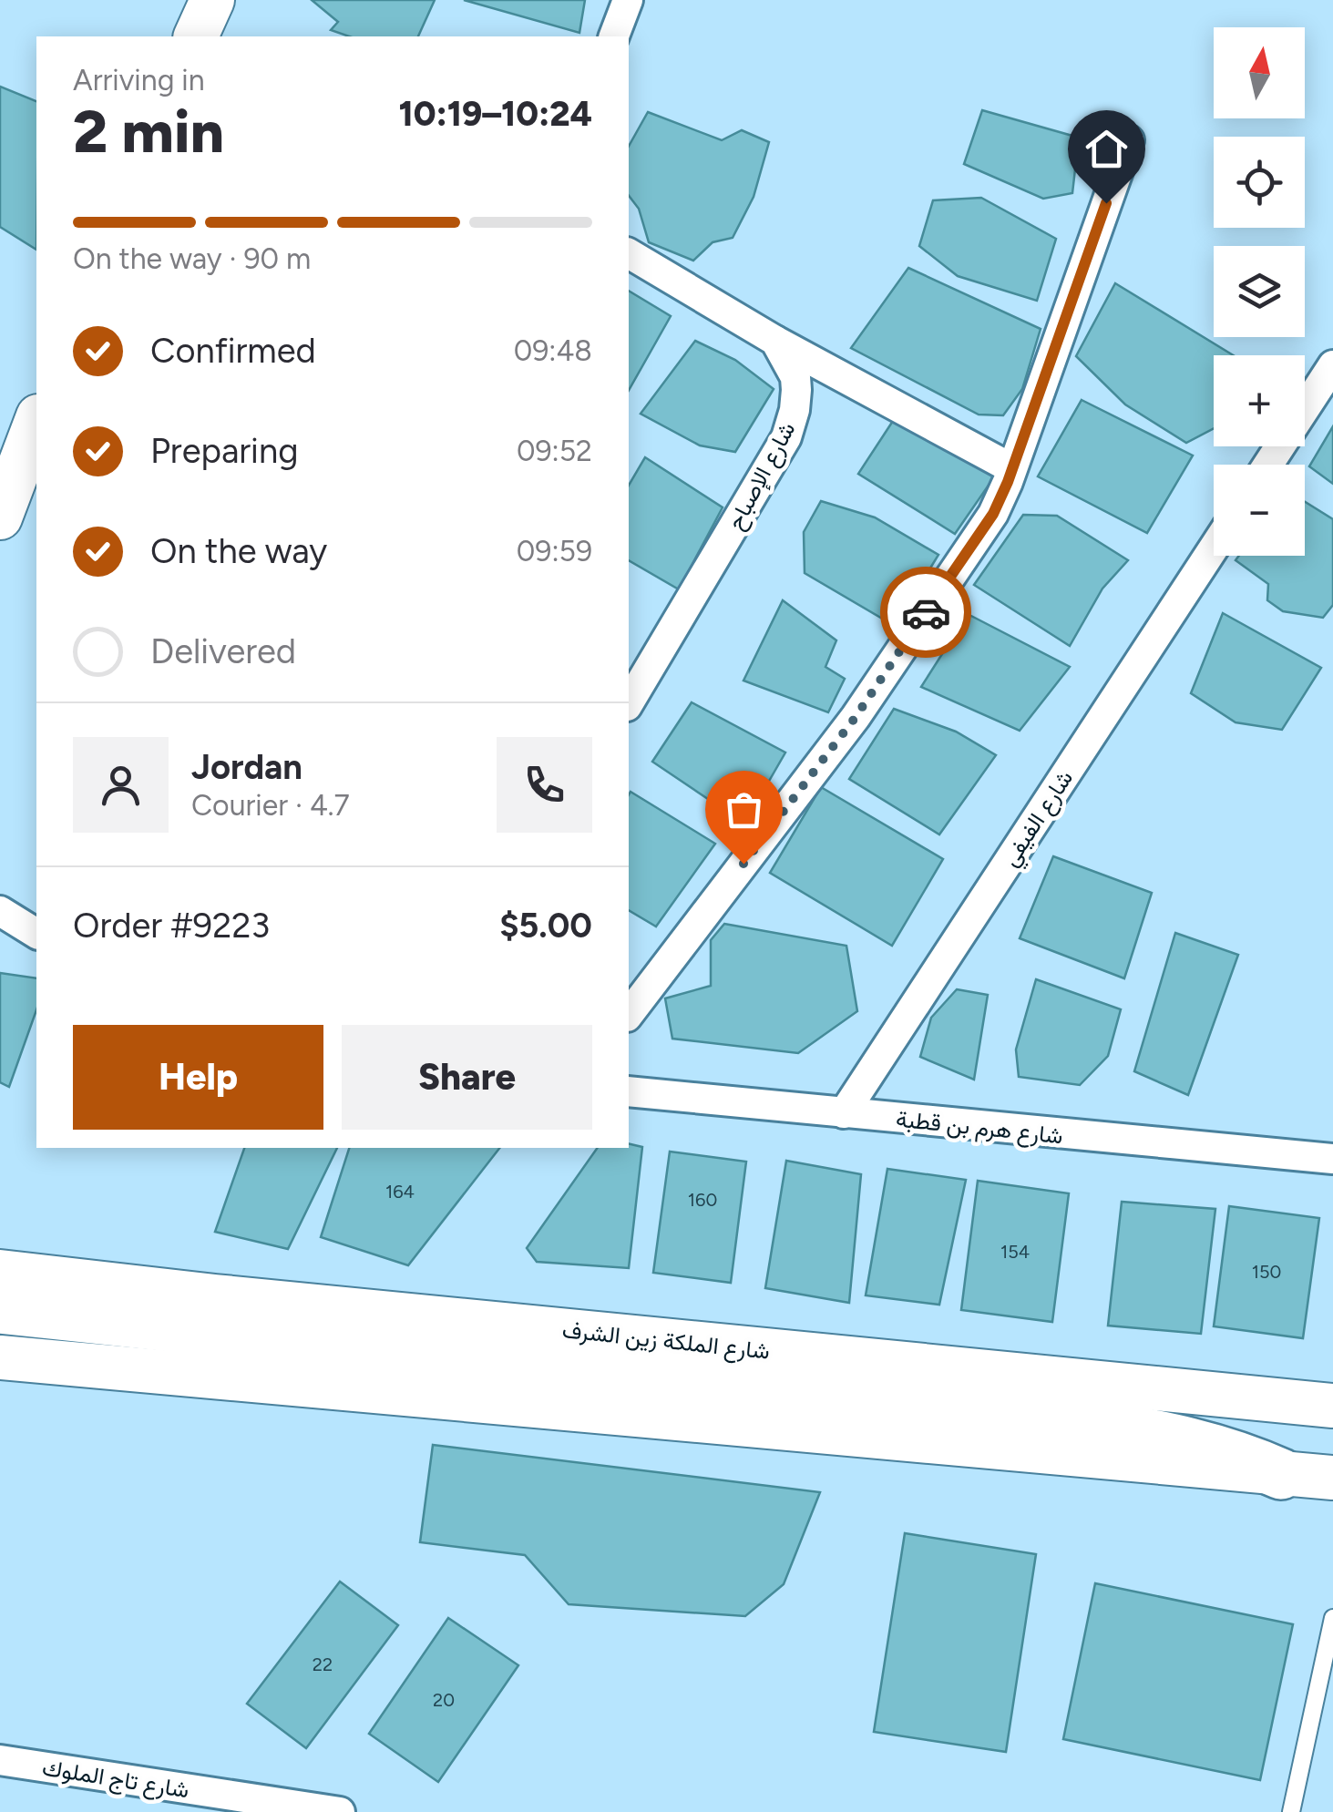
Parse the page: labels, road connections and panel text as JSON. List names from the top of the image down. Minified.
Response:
{"streets":{"main road":["شارع الملكة زين الشرف"],"street":["شارع الإصباح","شارع الفيفي","شارع هرم بن قطبة","شارع تاج الملوك"]},"crossings":[["شارع الفيفي","شارع هرم بن قطبة"]],"house_numbers":["164","160","154","150","22","20"],"north":"top","page":{"map_buttons":["+","−"],"heading":["2 min","Arriving in","10:19–10:24"],"panel":["Jordan","Courier · 4.7","Order #9223","$5.00"],"bar":"On the way · 90 m","list":[["Confirmed","09:48"],["Preparing","09:52"],["On the way","09:59"],"Delivered"],"buttons":["Help","Share"]}}
